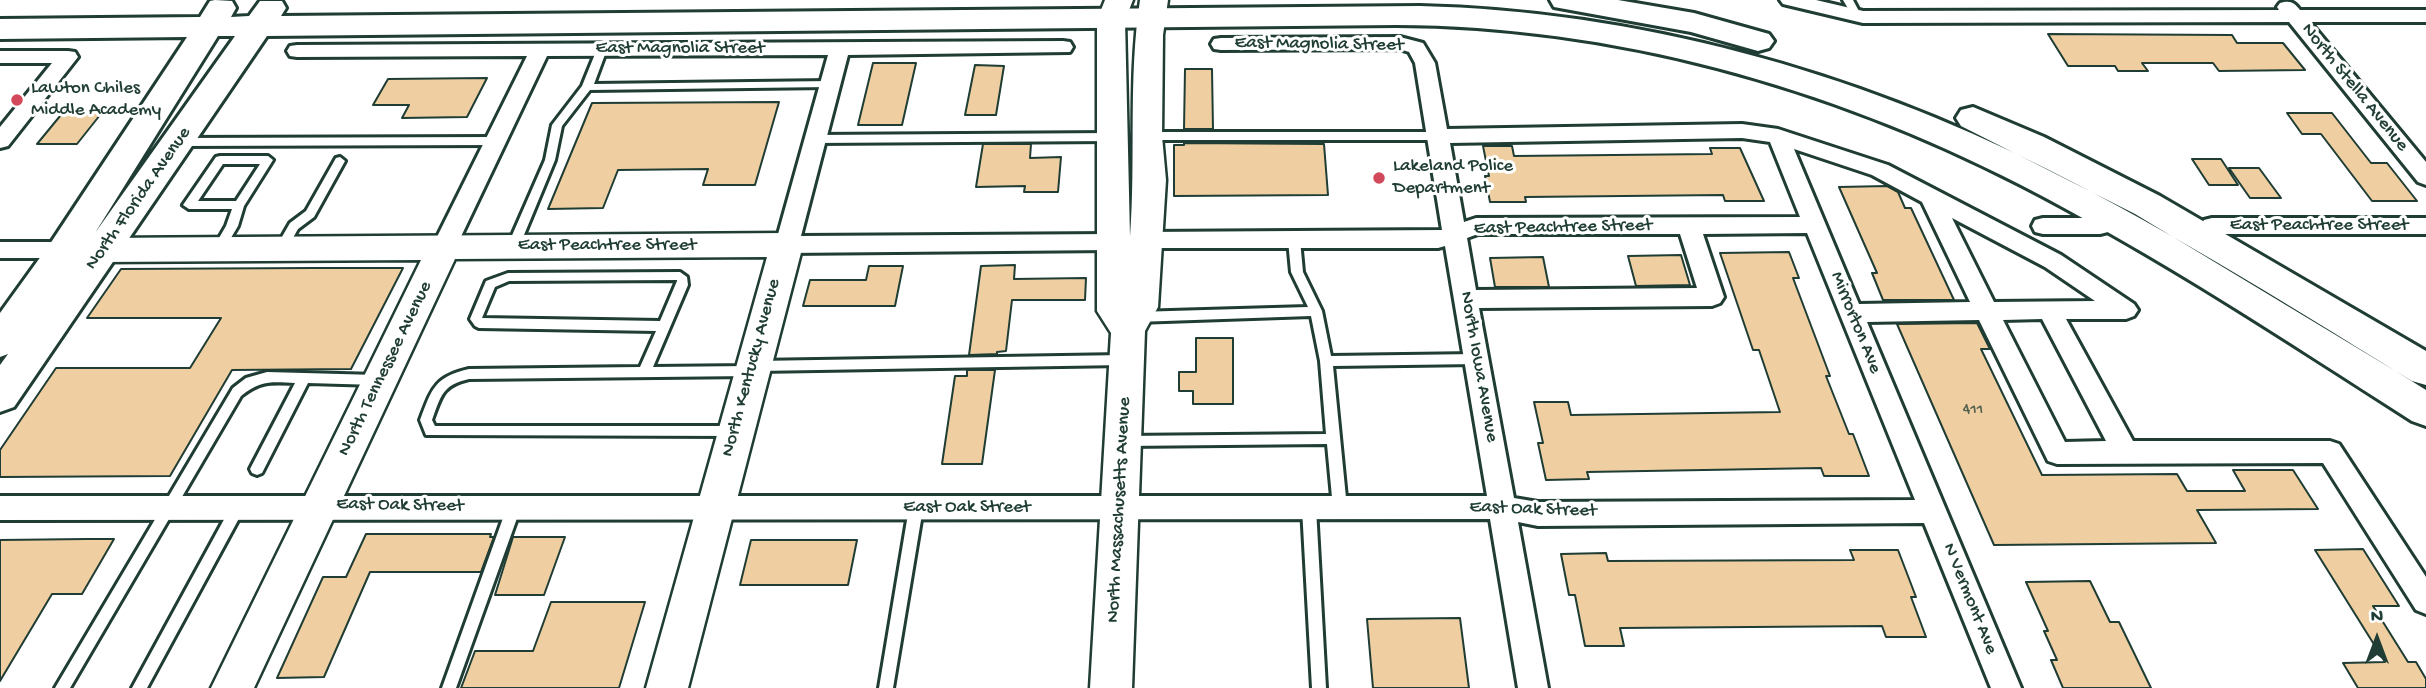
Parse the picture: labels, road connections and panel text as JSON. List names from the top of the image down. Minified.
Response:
{"streets":{"main road":["North Florida Avenue"],"street":["East Magnolia Street","North Stella Avenue","East Peachtree Street","Mirrorton Ave","North Iowa Avenue","North Kentucky Avenue","North Tennessee Avenue","East Oak Street","North Massachusetts Avenue","N Vermont Ave"]},"crossings":[["East Magnolia Street","North Iowa Avenue"],["East Magnolia Street","North Kentucky Avenue"],["East Magnolia Street","North Tennessee Avenue"],["North Florida Avenue","East Peachtree Street"],["East Peachtree Street","Mirrorton Ave"],["East Peachtree Street","North Iowa Avenue"],["East Peachtree Street","North Kentucky Avenue"],["East Peachtree Street","North Tennessee Avenue"],["East Peachtree Street","North Massachusetts Avenue"],["Mirrorton Ave","East Oak Street"],["Mirrorton Ave","N Vermont Ave"],["North Iowa Avenue","East Oak Street"],["North Kentucky Avenue","East Oak Street"],["North Tennessee Avenue","East Oak Street"],["East Oak Street","North Massachusetts Avenue"],["East Oak Street","N Vermont Ave"]],"places":["Lawton Chiles Middle Academy","Lakeland Police Department"],"house_numbers":["411"],"north":"top"}
